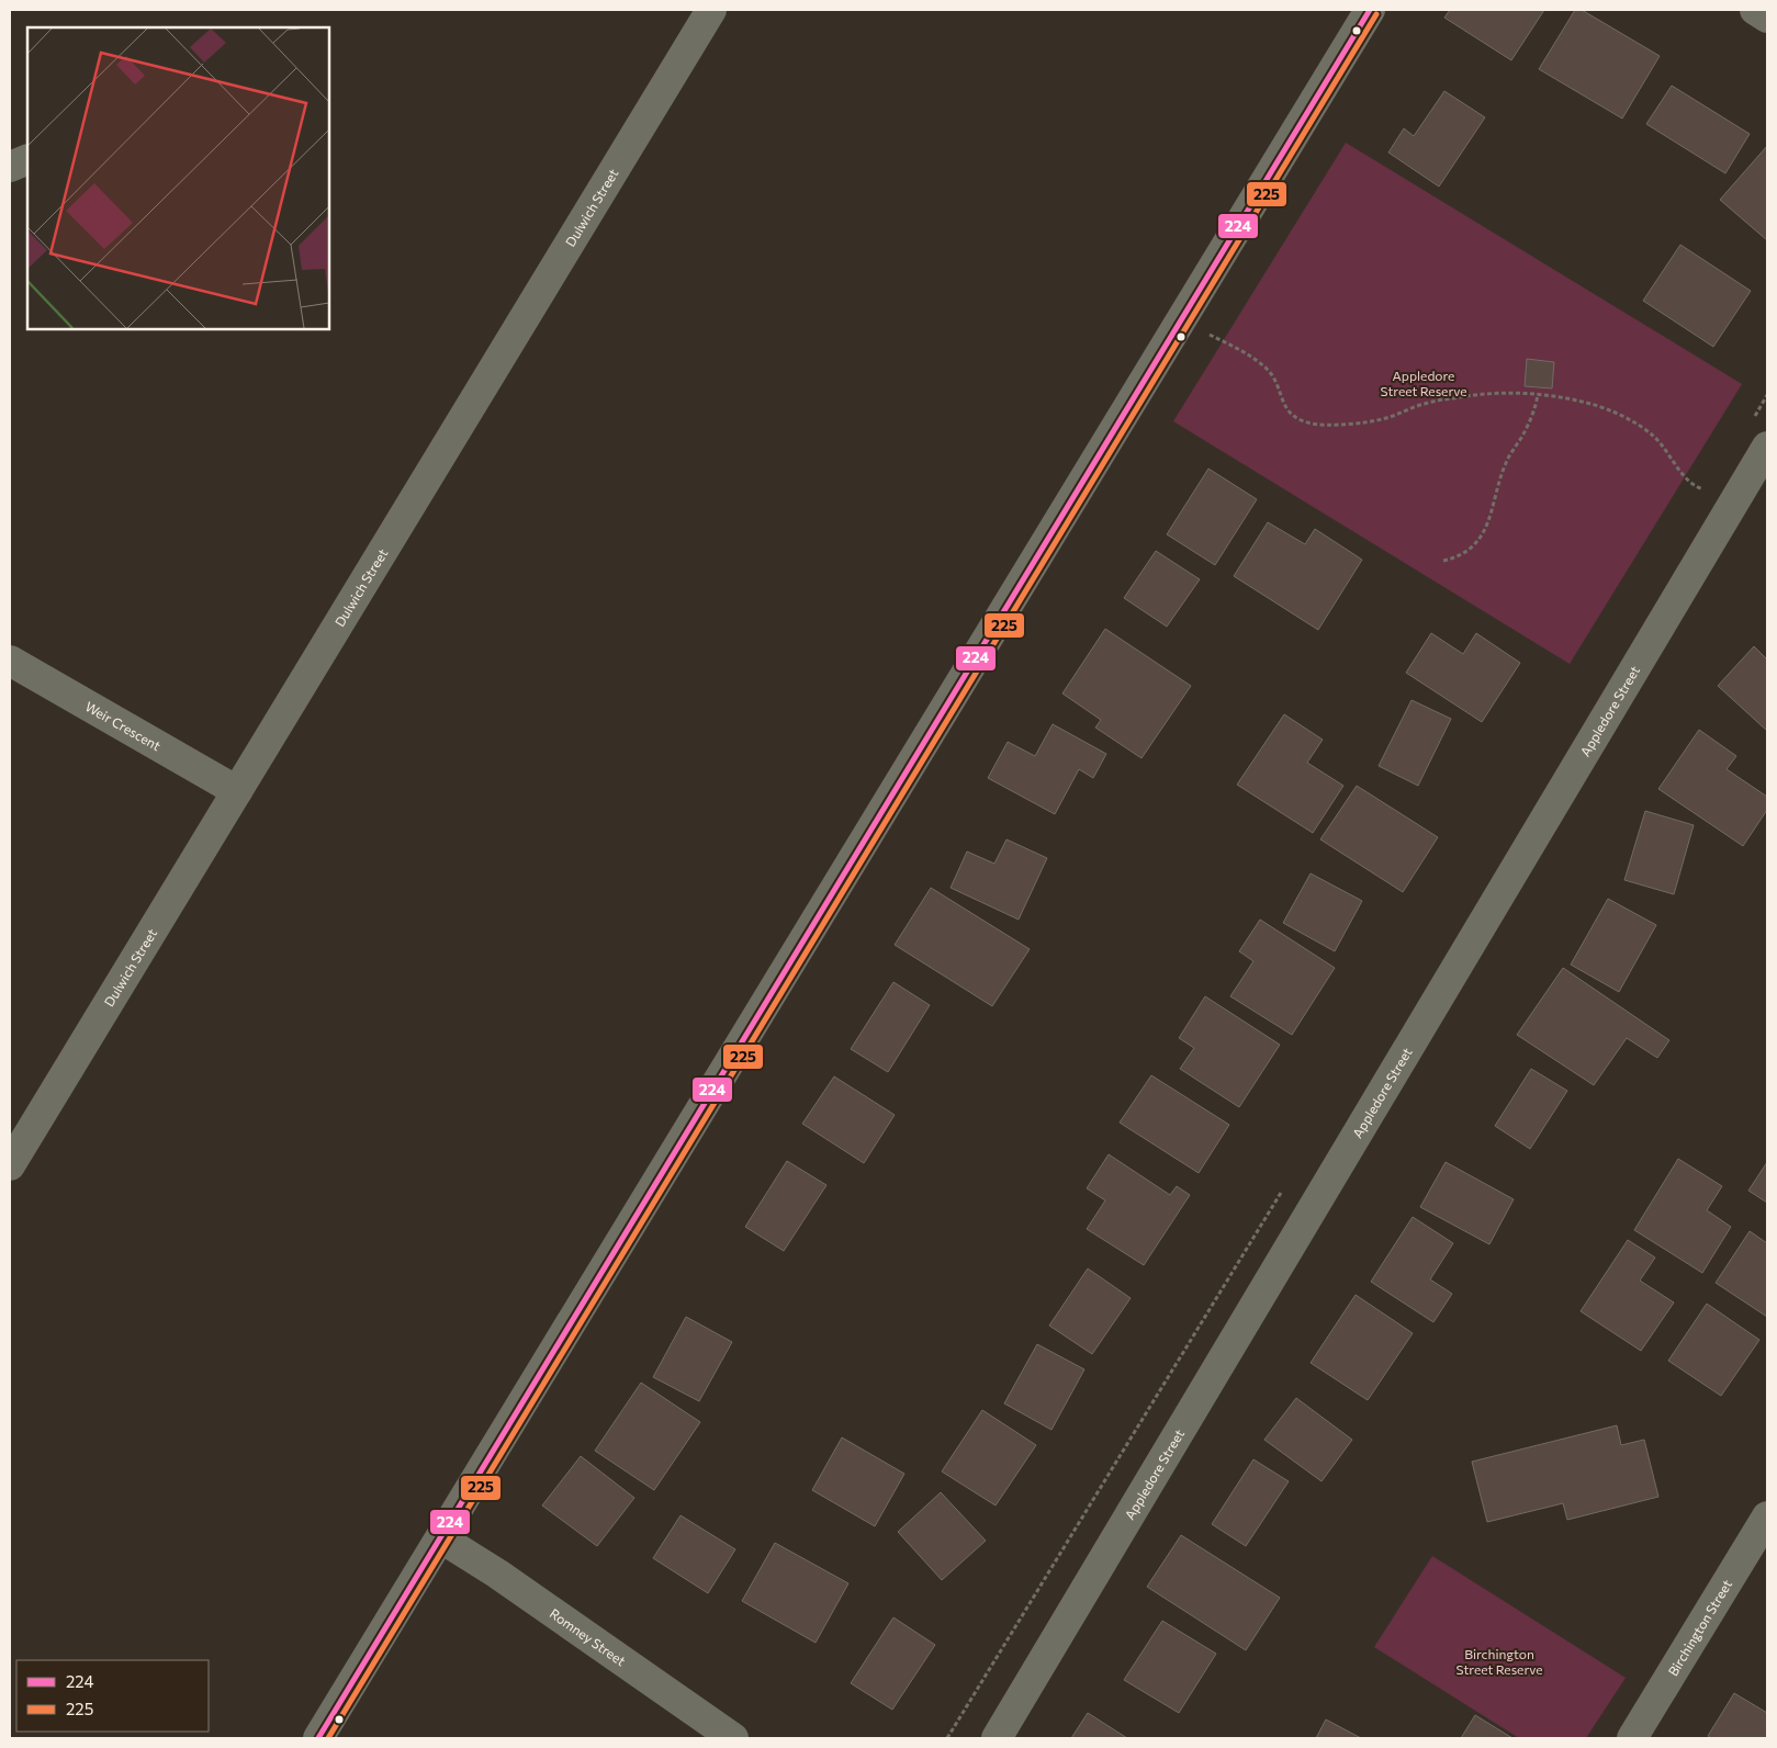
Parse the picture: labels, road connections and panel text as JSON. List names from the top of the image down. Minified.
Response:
{"streets":{"street":["Dulwich Street","Appledore Street","Weir Crescent","Birchington Street","Romney Street"]},"crossings":[["Dulwich Street","Weir Crescent"]],"parks":["Appledore Street Reserve","Birchington Street Reserve"],"lines":["transit line 224","transit line 225"],"legend":["224","225"]}
